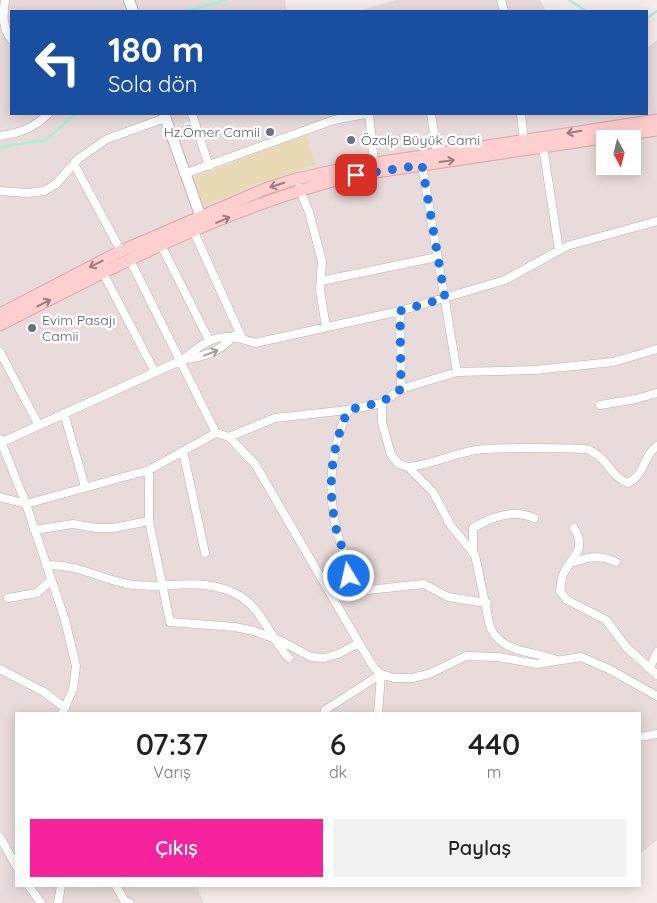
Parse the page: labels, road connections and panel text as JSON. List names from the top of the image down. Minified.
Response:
{"places":["Hz.Ömer Camii","Özalp Büyük Cami","Evim Pasajı Camii"],"north":"bottom","page":{"turn":["180 m","Sola dön"],"eta":["07:37","Varış","6","dk","440","m"],"buttons":["Çıkış","Paylaş"]}}
